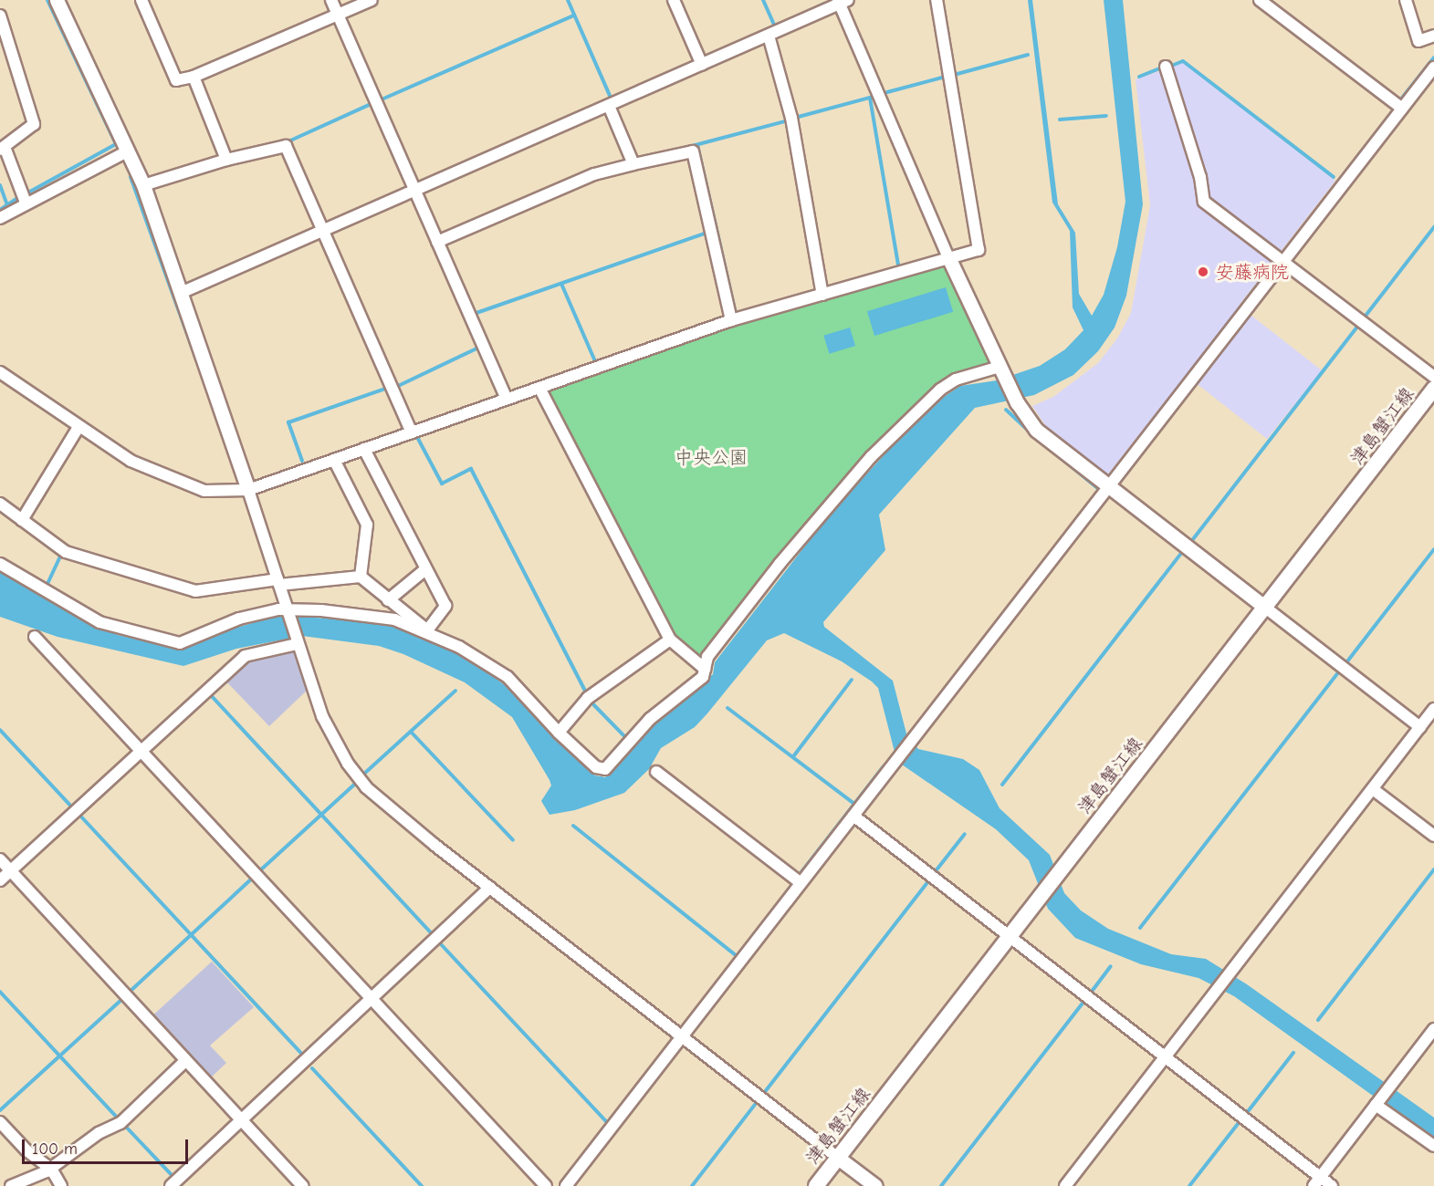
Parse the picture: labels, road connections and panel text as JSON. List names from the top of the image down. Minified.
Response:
{"streets":{"main road":["津島蟹江線"]},"parks":["中央公園"],"places":["安藤病院"],"scale_bar":"100 m"}
